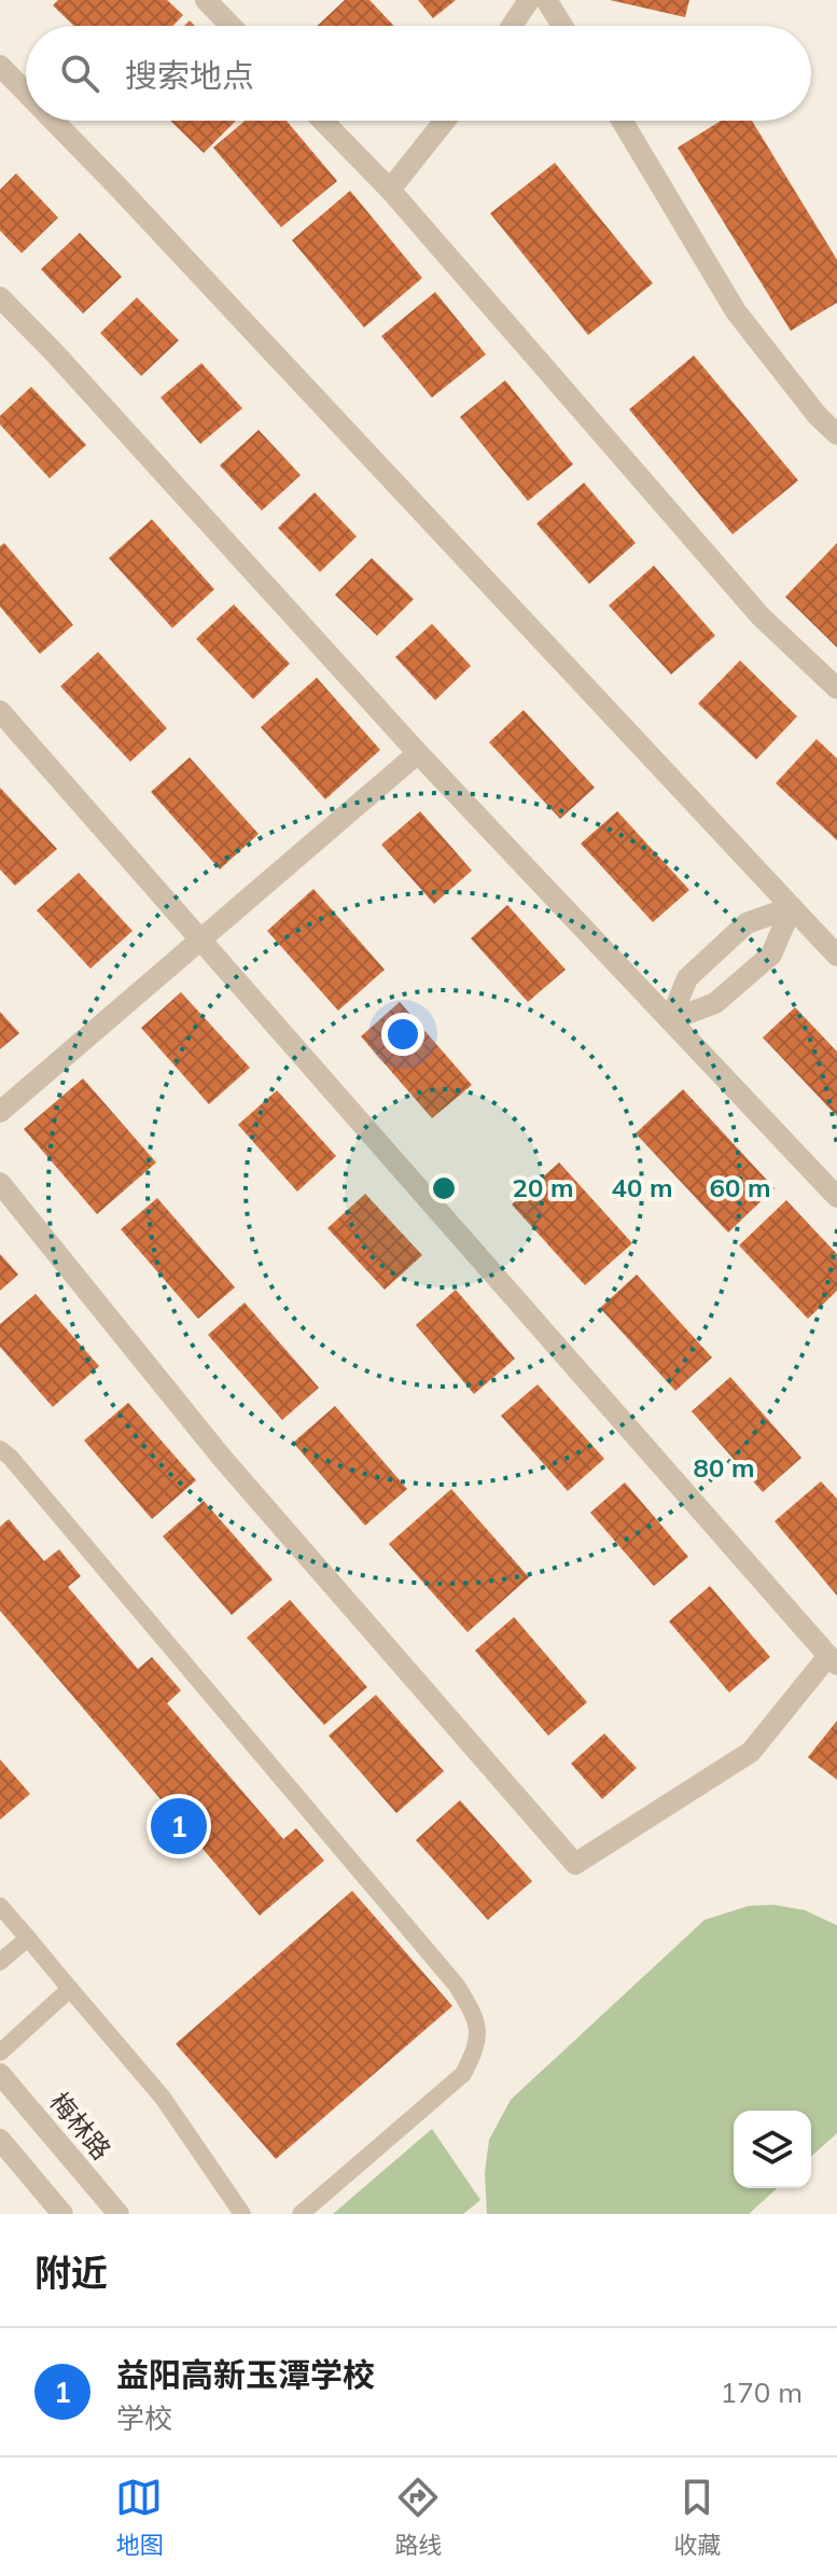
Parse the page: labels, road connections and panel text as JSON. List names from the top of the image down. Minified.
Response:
{"streets":{"street":["梅林路"]},"page":{"search":"搜索地点","pins":"1","heading":"附近","list":[{"mark":"1","name":"益阳高新玉潭学校","note":"学校","value":"170 m"}],"nav":["地图","路线","收藏"]},"rings":["20 m","40 m","60 m","80 m"]}
